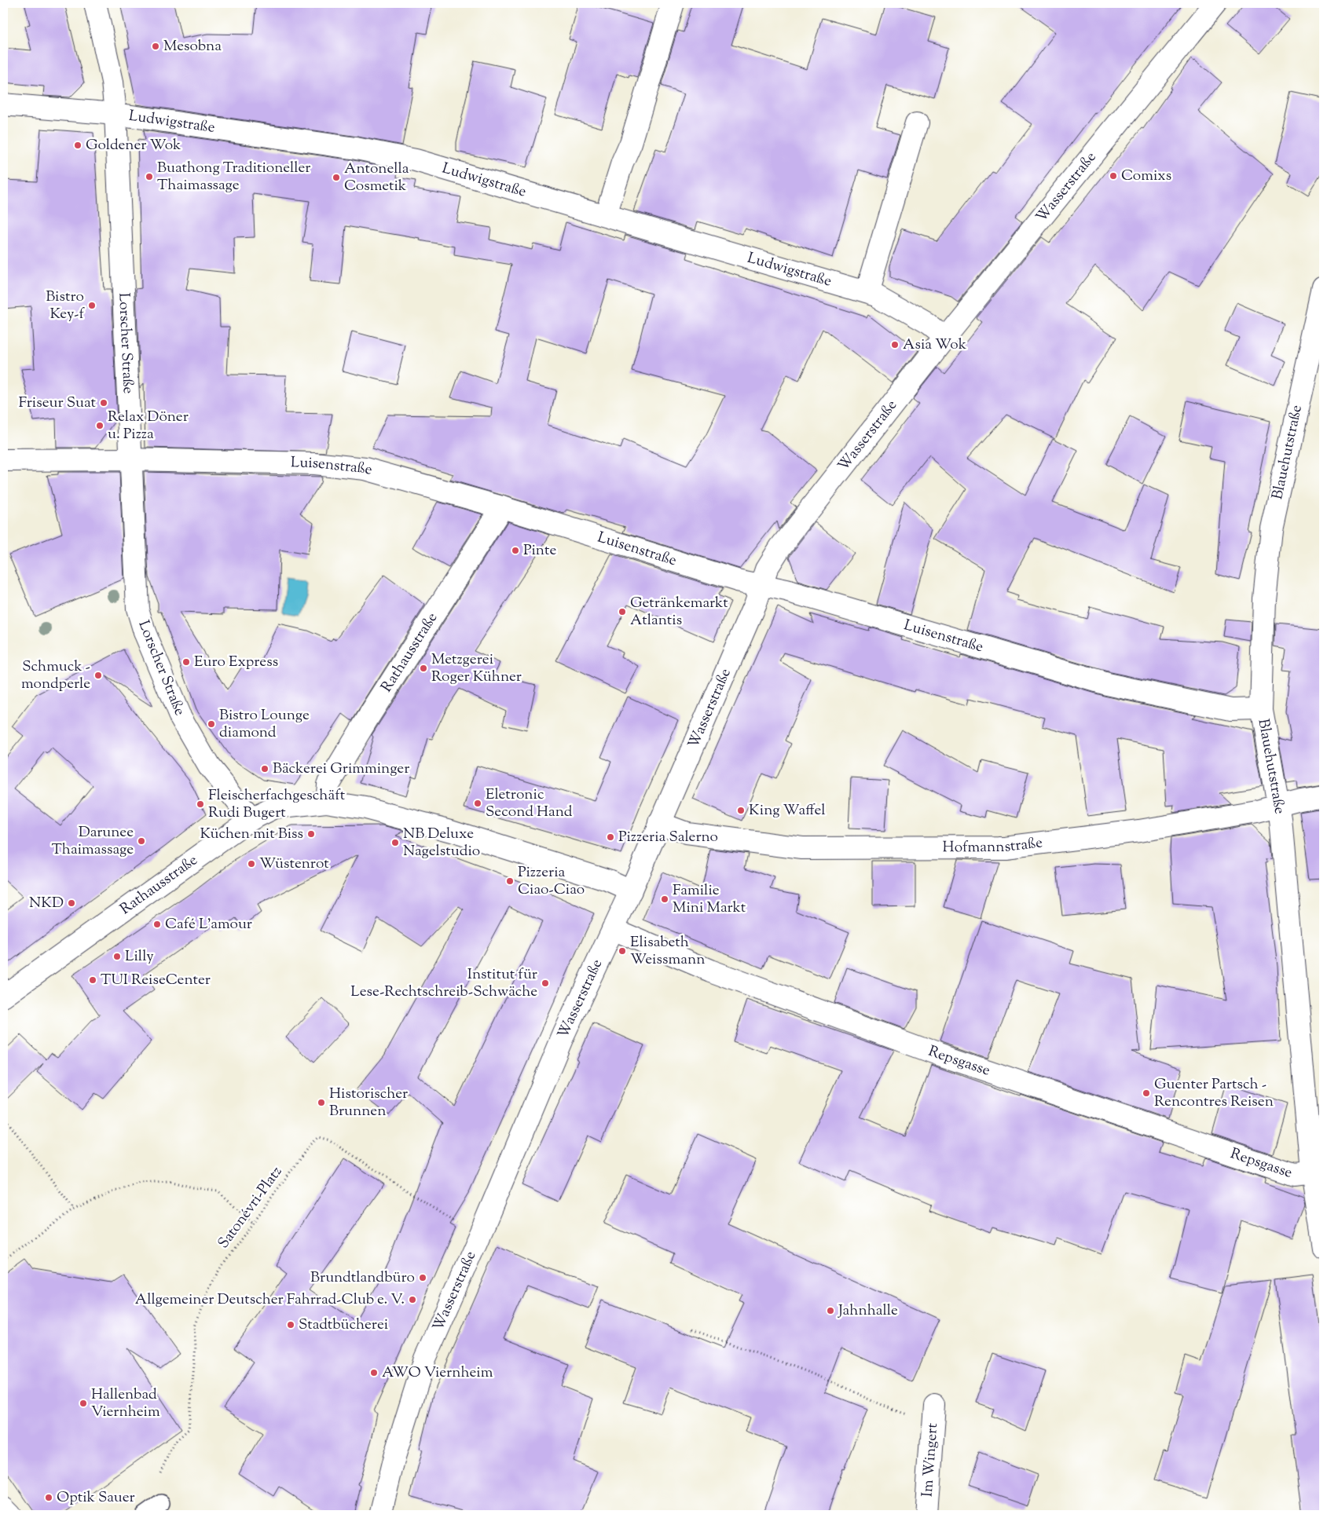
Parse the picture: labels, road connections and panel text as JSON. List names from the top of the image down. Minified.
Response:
{"streets":{"street":["Ludwigstraße","Wasserstraße","Lorscher Straße","Blauehutstraße","Luisenstraße","Rathausstraße","Hofmannstraße","Repsgasse","Im Wingert"],"path":["Satonévri-Platz"]},"crossings":[["Ludwigstraße","Wasserstraße"],["Ludwigstraße","Lorscher Straße"],["Wasserstraße","Luisenstraße"],["Wasserstraße","Rathausstraße"],["Wasserstraße","Hofmannstraße"],["Wasserstraße","Repsgasse"],["Wasserstraße","Satonévri-Platz"],["Lorscher Straße","Luisenstraße"],["Lorscher Straße","Rathausstraße"],["Blauehutstraße","Luisenstraße"],["Blauehutstraße","Hofmannstraße"],["Blauehutstraße","Repsgasse"],["Luisenstraße","Rathausstraße"]],"places":["Mesobna","Goldener Wok","Comixs","Buathong Traditioneller Thaimassage","Antonella Cosmetik","Bistro Key-f","Asia Wok","Friseur Suat","Relax Döner u. Pizza","Pinte","Getränkemarkt Atlantis","Euro Express","Metzgerei Roger Kühner","Schmuck - mondperle","Bistro Lounge diamond","Bäckerei Grimminger","Eletronic Second Hand","Fleischerfachgeschäft Rudi Bugert","King Waffel","Küchen mit Biss","Pizzeria Salerno","Darunee Thaimassage","NB Deluxe Nagelstudio","Wüstenrot","Pizzeria Ciao-Ciao","Familie Mini Markt","NKD","Café L'amour","Elisabeth Weissmann","Lilly","TUI ReiseCenter","Institut für Lese-Rechtschreib-Schwäche","Guenter Partsch - Rencontres Reisen","Historischer Brunnen","Brundtlandbüro","Allgemeiner Deutscher Fahrrad-Club e. V.","Jahnhalle","Stadtbücherei","AWO Viernheim","Hallenbad Viernheim","Optik Sauer"]}
